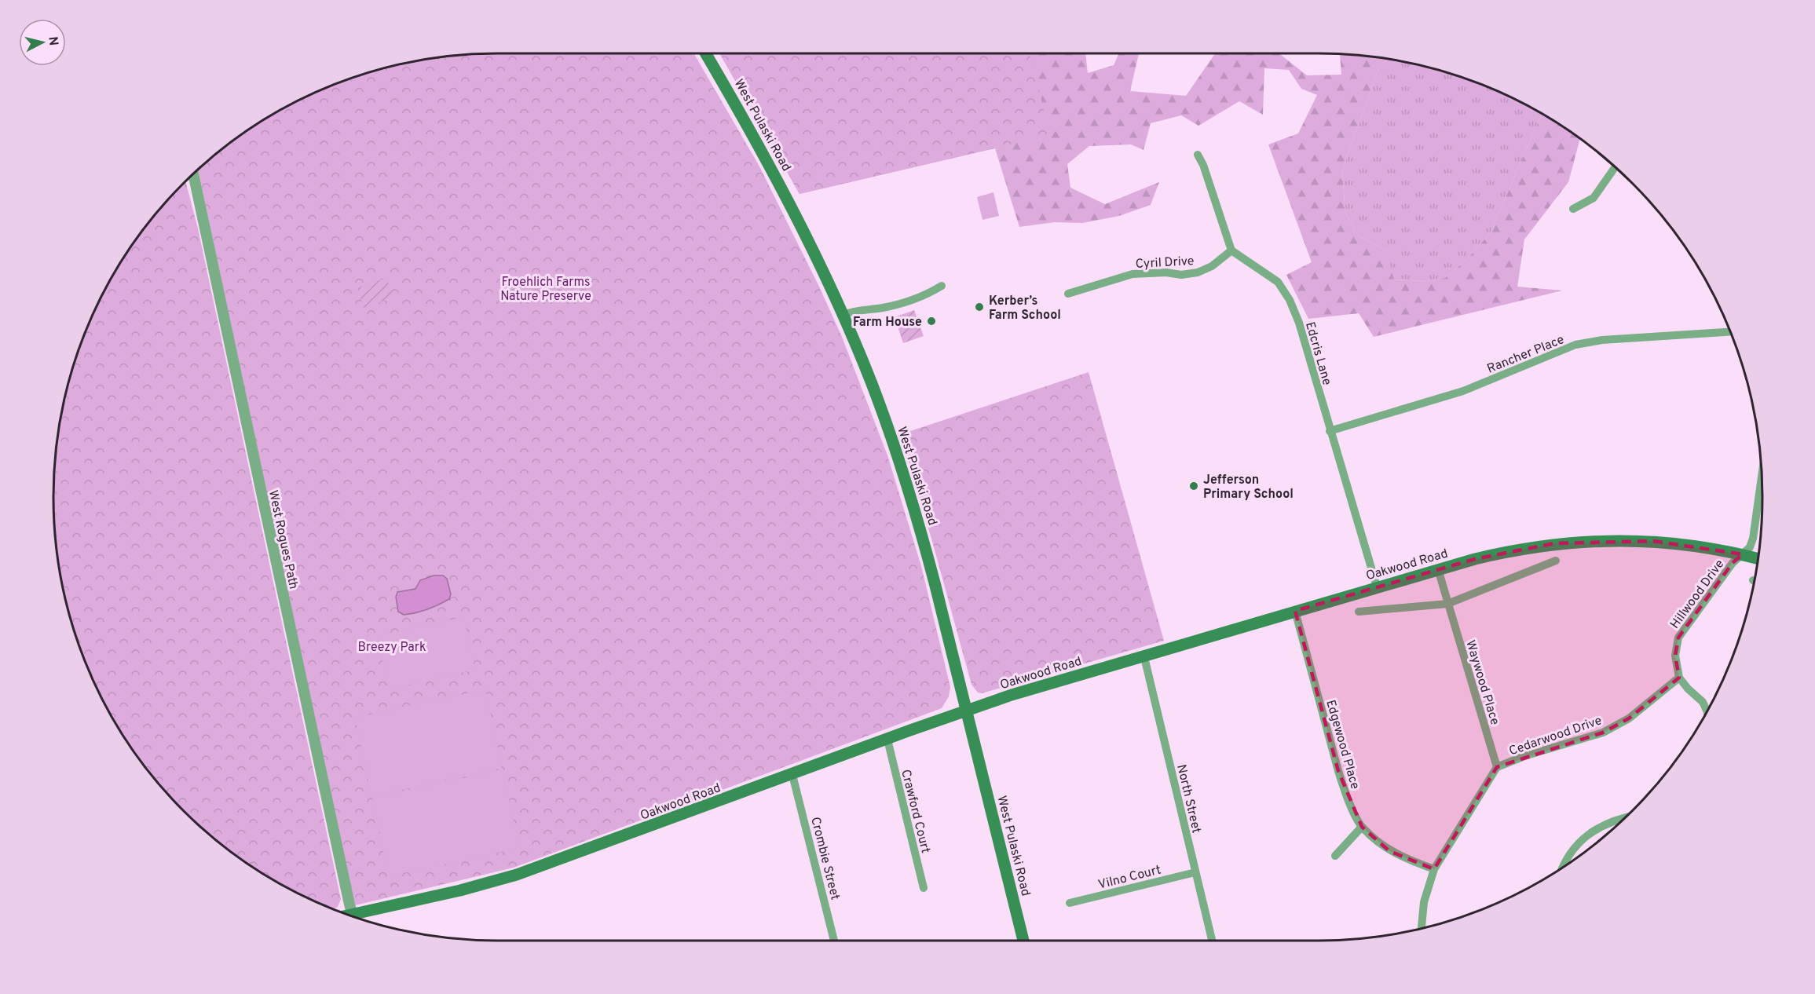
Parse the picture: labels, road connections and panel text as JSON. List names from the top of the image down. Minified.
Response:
{"streets":{"main road":["West Pulaski Road","Oakwood Road"],"street":["Cyril Drive","Edcris Lane","Rancher Place","West Rogues Path","Hillwood Drive","Waywood Place","Cedarwood Drive","Edgewood Place","North Street","Crawford Court","Crombie Street","Vilno Court"]},"crossings":[["West Pulaski Road","Oakwood Road"],["Cyril Drive","Edcris Lane"],["Edcris Lane","Rancher Place"],["Edcris Lane","Oakwood Road"],["Oakwood Road","Hillwood Drive"],["Oakwood Road","Waywood Place"],["Oakwood Road","Edgewood Place"],["Oakwood Road","North Street"],["Oakwood Road","Crawford Court"],["Oakwood Road","Crombie Street"],["Hillwood Drive","Cedarwood Drive"],["Waywood Place","Cedarwood Drive"],["Cedarwood Drive","Edgewood Place"],["North Street","Vilno Court"]],"parks":["Froehlich Farms Nature Preserve","Breezy Park"],"places":["Kerber’s Farm School","Farm House","Jefferson Primary School"],"north":"right"}
